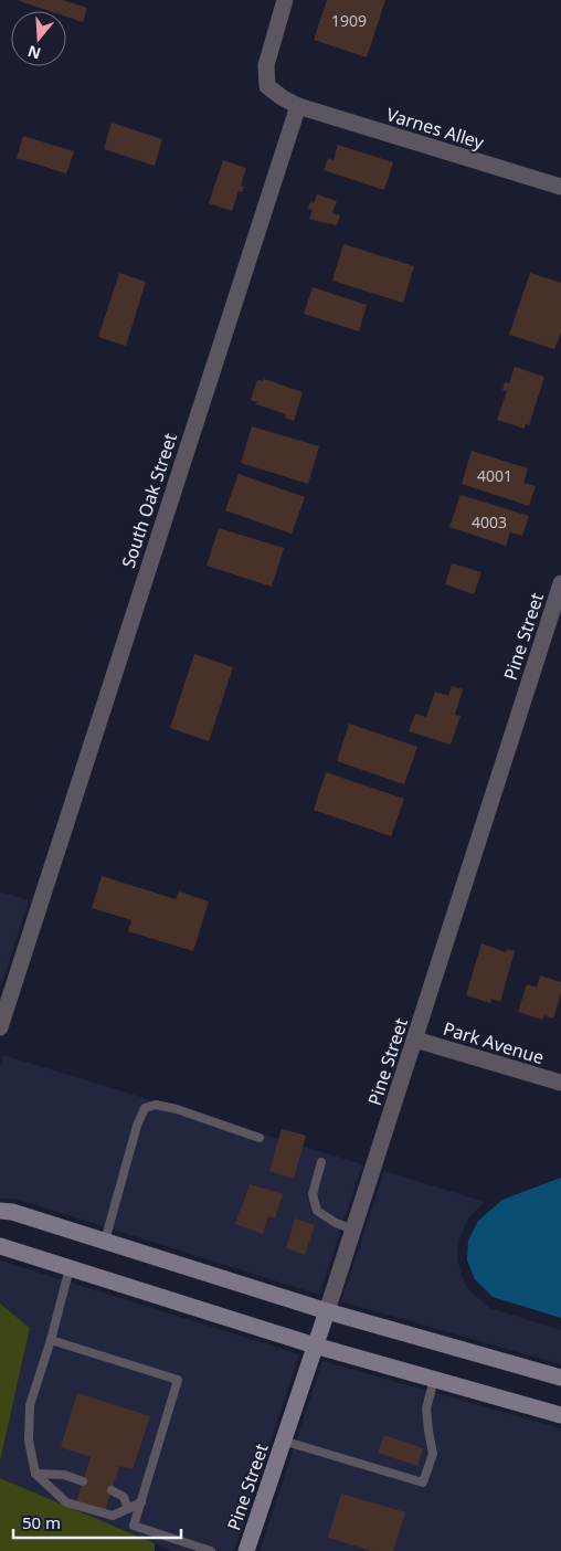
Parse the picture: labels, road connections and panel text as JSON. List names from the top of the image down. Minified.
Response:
{"streets":{"main road":["Pine Street"],"street":["Varnes Alley","South Oak Street","Park Avenue"]},"crossings":[["Varnes Alley","South Oak Street"],["Pine Street","Park Avenue"]],"house_numbers":["1909","4001","4003"],"scale_bar":"50 m","north":"bottom"}
